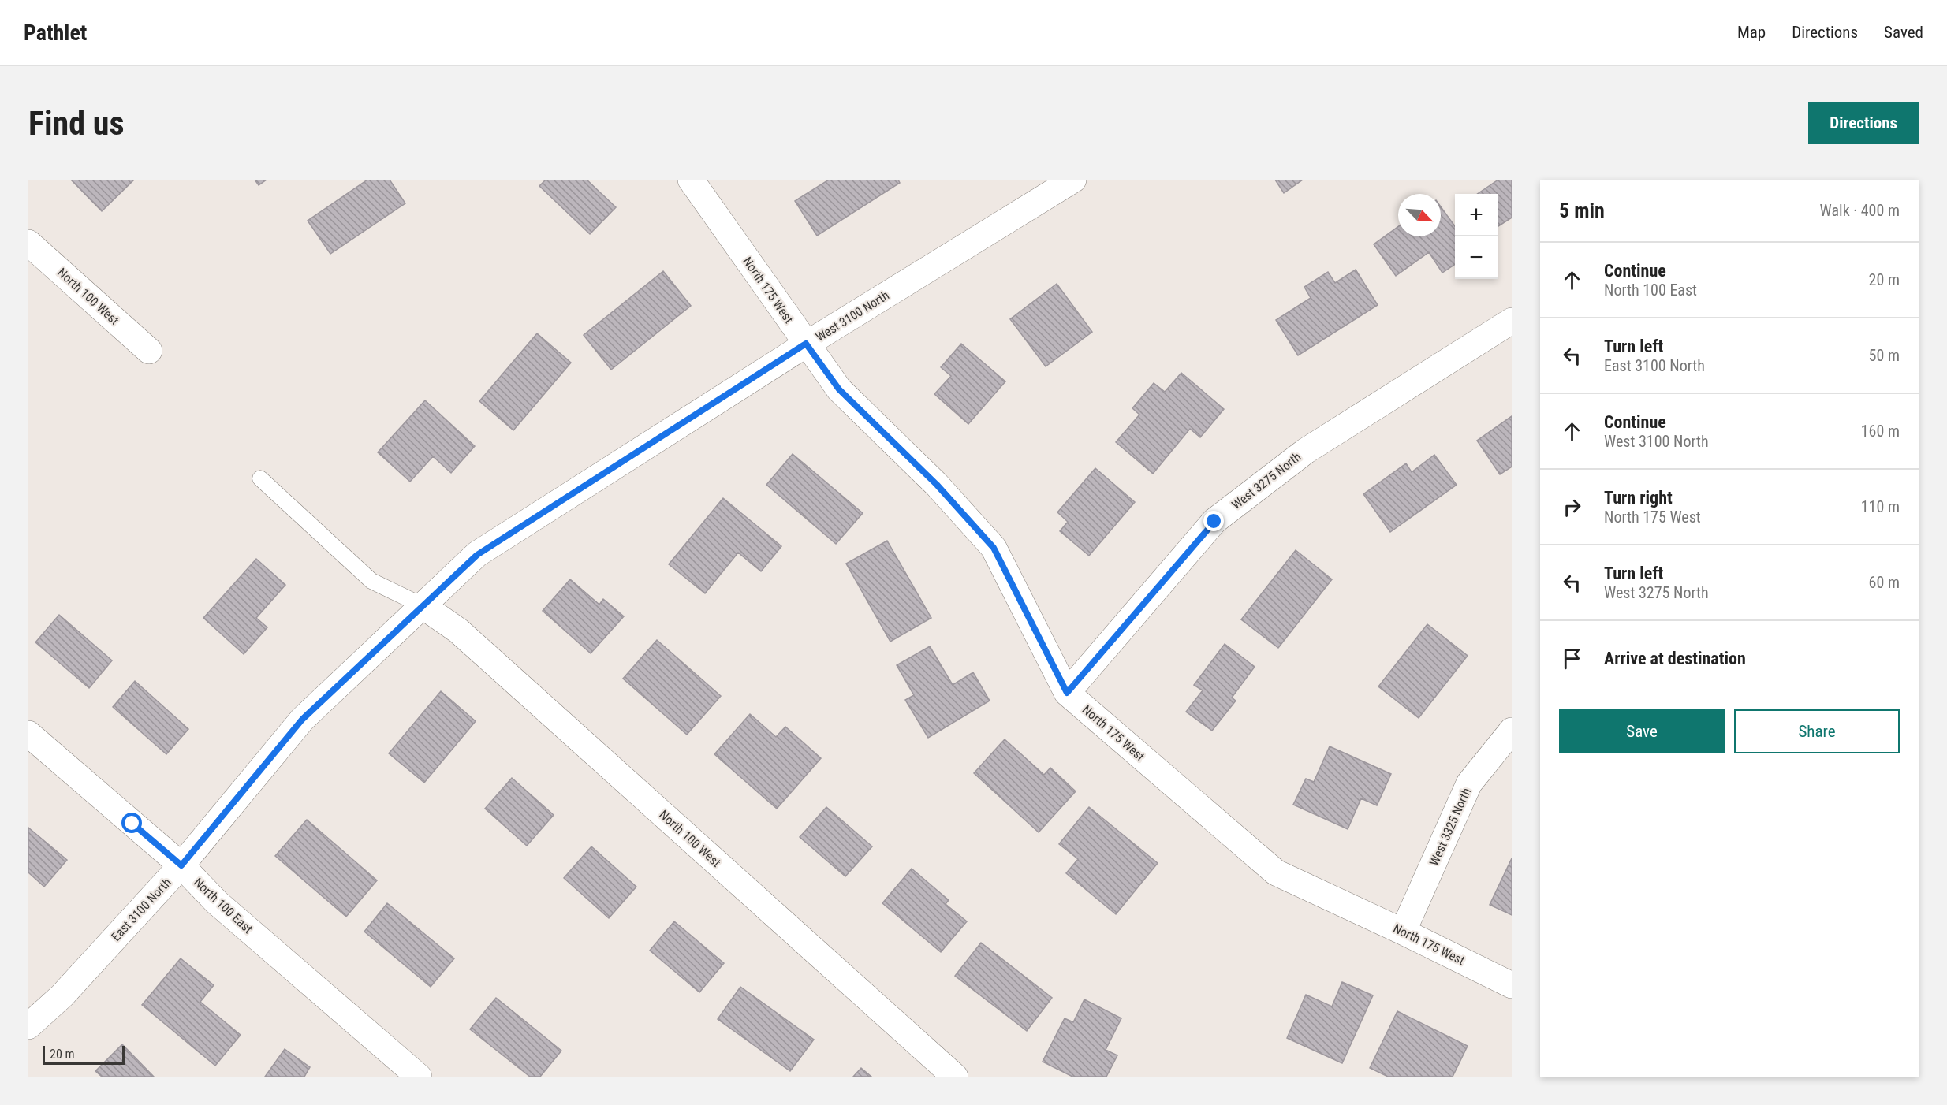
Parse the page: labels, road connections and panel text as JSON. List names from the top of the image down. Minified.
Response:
{"streets":{"street":["North 175 West","North 100 West","West 3100 North","West 3275 North","West 3325 North","North 100 East","East 3100 North"]},"crossings":[["North 175 West","West 3100 North"],["North 175 West","West 3275 North"],["North 175 West","West 3325 North"],["North 100 West","West 3100 North"],["West 3100 North","East 3100 North"],["North 100 East","East 3100 North"]],"scale_bar":"20 m","north":"bottom right","page":{"header":"Pathlet","nav":["Map","Directions","Saved"],"buttons":["Directions",["Save","Share"]],"title":"Find us","heading":["5 min","Walk · 400 m"],"map_buttons":["+","−"],"list":[["Continue","North 100 East","20 m"],["Turn left","East 3100 North","50 m"],["Continue","West 3100 North","160 m"],["Turn right","North 175 West","110 m"],["Turn left","West 3275 North","60 m"],"Arrive at destination"],"scale":"20 m"}}
